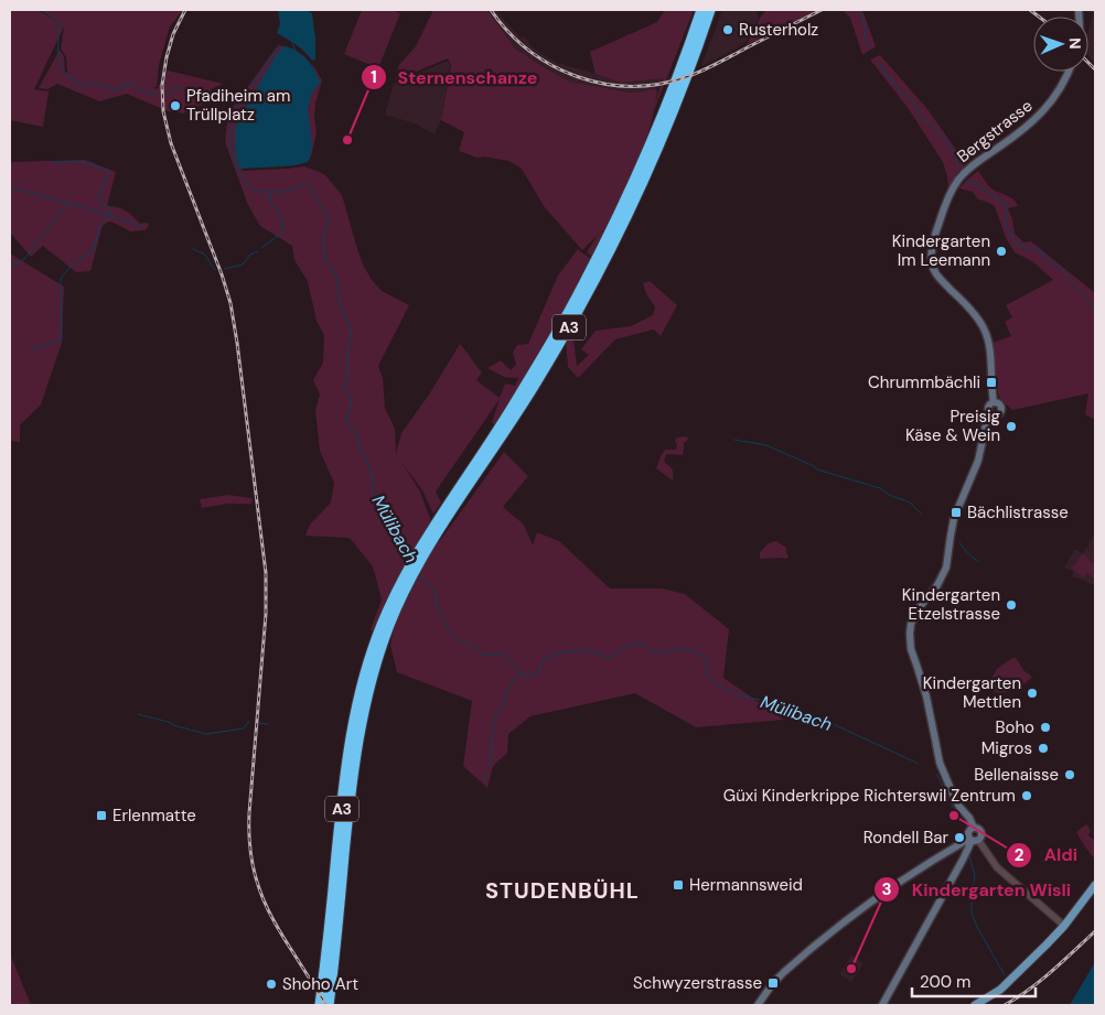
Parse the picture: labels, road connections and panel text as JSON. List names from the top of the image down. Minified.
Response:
{"streets":{"highway":["A3"],"main road":["Bergstrasse"]},"districts":["STUDENBÜHL"],"water":["Mülibach"],"places":{"other":["Rusterholz","Pfadiheim am Trüllplatz","Sternenschanze","Kindergarten Im Leemann","Preisig Käse & Wein","Kindergarten Etzelstrasse","Kindergarten Mettlen","Boho","Migros","Bellenaisse","Güxi Kinderkrippe Richterswil Zentrum","Aldi","Rondell Bar","Kindergarten Wisli","Shoho Art"],"transit":["Chrummbächli","Bächlistrasse","Erlenmatte","Hermannsweid","Schwyzerstrasse"]},"scale_bar":"200 m","north":"right"}
